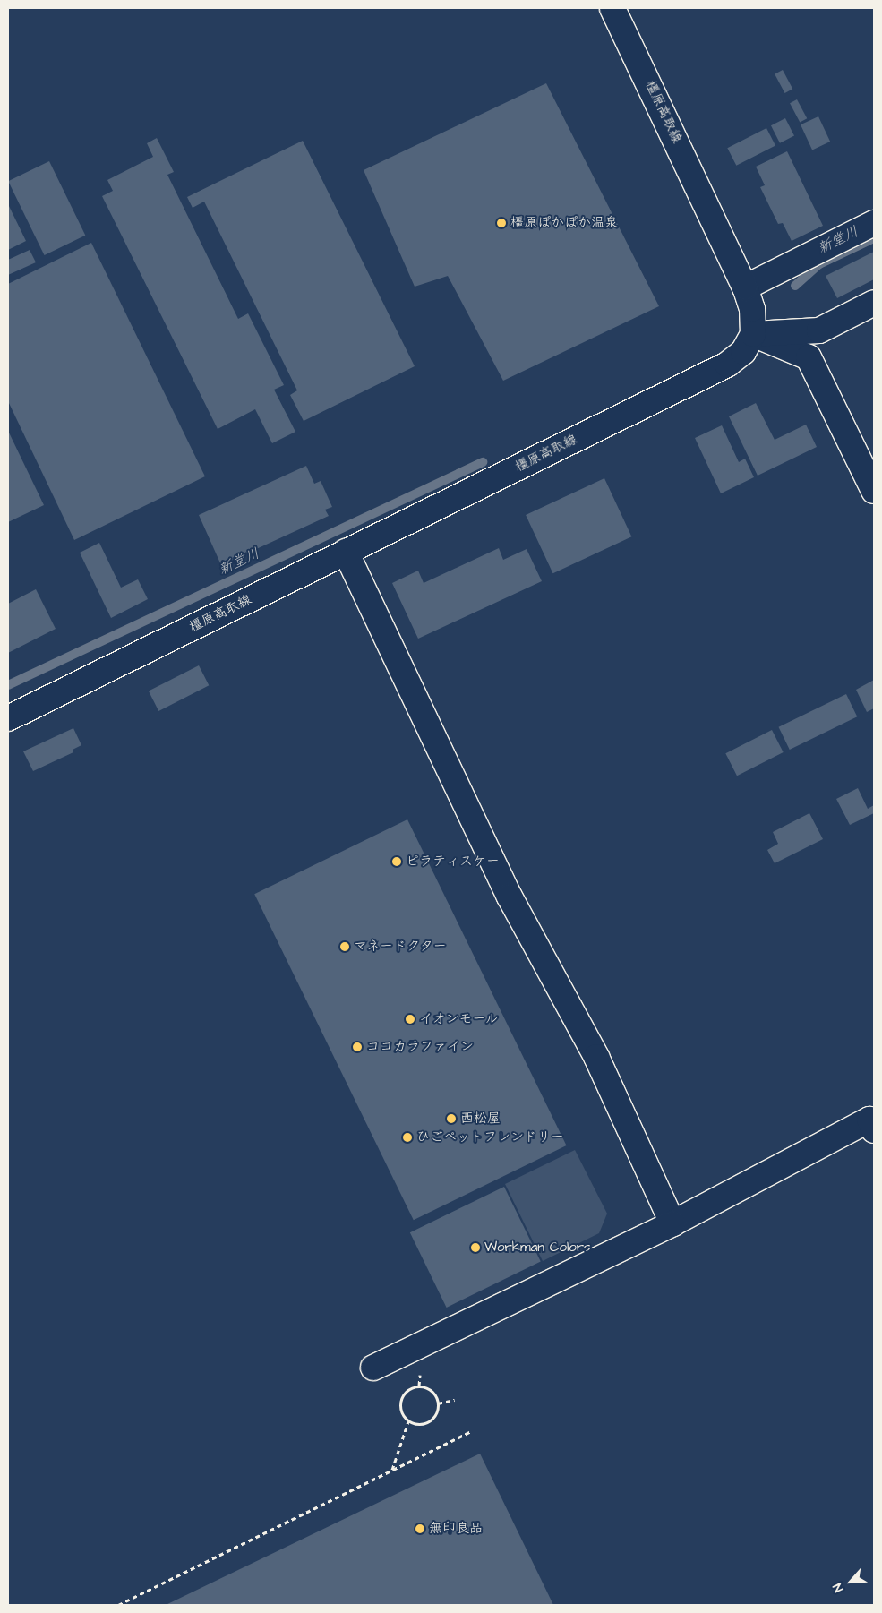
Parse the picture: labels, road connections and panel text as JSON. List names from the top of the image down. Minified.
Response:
{"streets":{"street":["橿原高取線"]},"water":["新堂川"],"places":["橿原ぽかぽか温泉","ピラティスケー","マネードクター","イオンモール","ココカラファイン","西松屋","ひごペットフレンドリー","Workman Colors","無印良品"],"north":"bottom left"}
